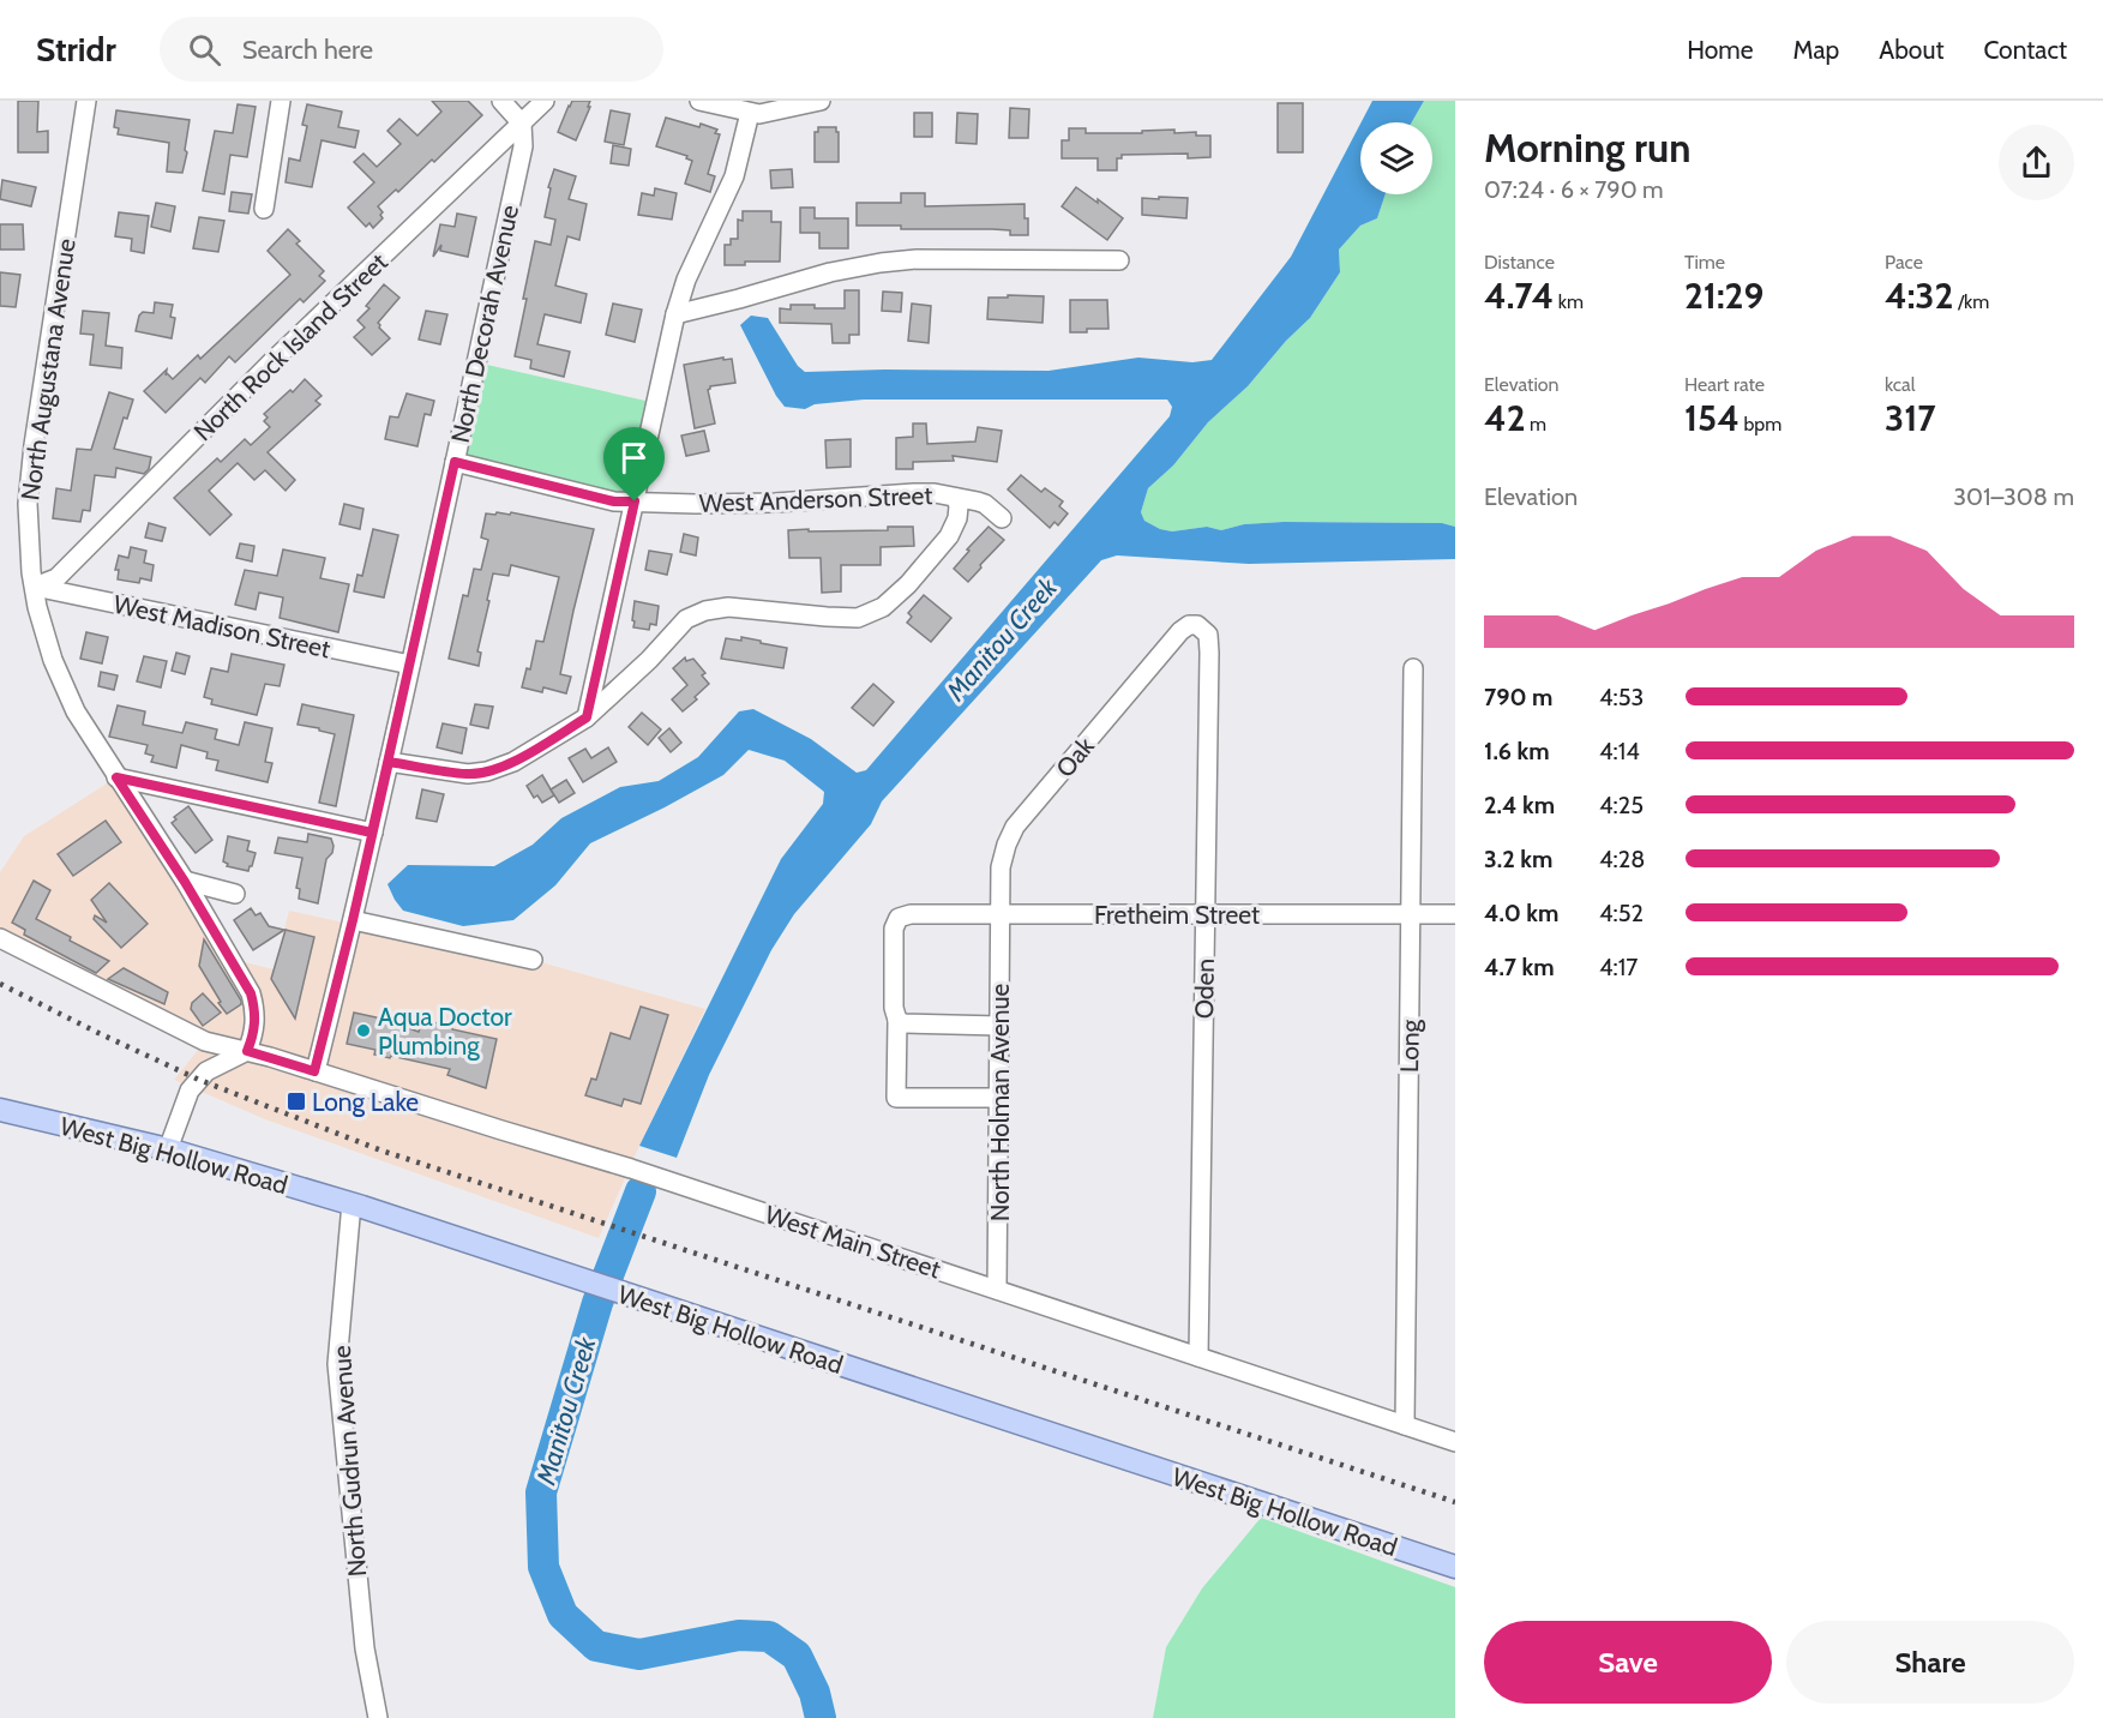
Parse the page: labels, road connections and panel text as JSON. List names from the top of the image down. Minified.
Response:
{"streets":{"main road":["West Big Hollow Road"],"street":["North Decorah Avenue","North Rock Island Street","North Augustana Avenue","West Anderson Street","West Madison Street","Oak","Fretheim Street","Oden","Long","North Holman Avenue","West Main Street","North Gudrun Avenue"]},"crossings":[["North Decorah Avenue","North Rock Island Street"],["North Decorah Avenue","West Anderson Street"],["North Decorah Avenue","West Madison Street"],["North Decorah Avenue","West Main Street"],["North Rock Island Street","North Augustana Avenue"],["North Rock Island Street","West Madison Street"],["North Augustana Avenue","West Madison Street"],["North Augustana Avenue","West Main Street"],["Oak","Fretheim Street"],["Oak","Oden"],["Oak","North Holman Avenue"],["Fretheim Street","Oden"],["Fretheim Street","Long"],["Fretheim Street","North Holman Avenue"],["Oden","West Main Street"],["Long","West Main Street"],["North Holman Avenue","West Main Street"],["West Big Hollow Road","North Gudrun Avenue"]],"water":["Manitou Creek"],"places":{"other":["Aqua Doctor Plumbing"],"transit":["Long Lake"]},"page":{"header":"Stridr","search":"Search here","nav":["Home","Map","About","Contact"],"heading":["Morning run","07:24 · 6 × 790 m"],"stats":[["Distance","4.74 km"],["Time","21:29"],["Pace","4:32 /km"],["Elevation","42 m"],["Heart rate","154 bpm"],["kcal","317"]],"chart":["Elevation","301–308 m"],"list":[{"name":"790 m","note":"4:53"},{"name":"1.6 km","note":"4:14"},{"name":"2.4 km","note":"4:25"},{"name":"3.2 km","note":"4:28"},{"name":"4.0 km","note":"4:52"},{"name":"4.7 km","note":"4:17"}],"buttons":["Save","Share"]}}
